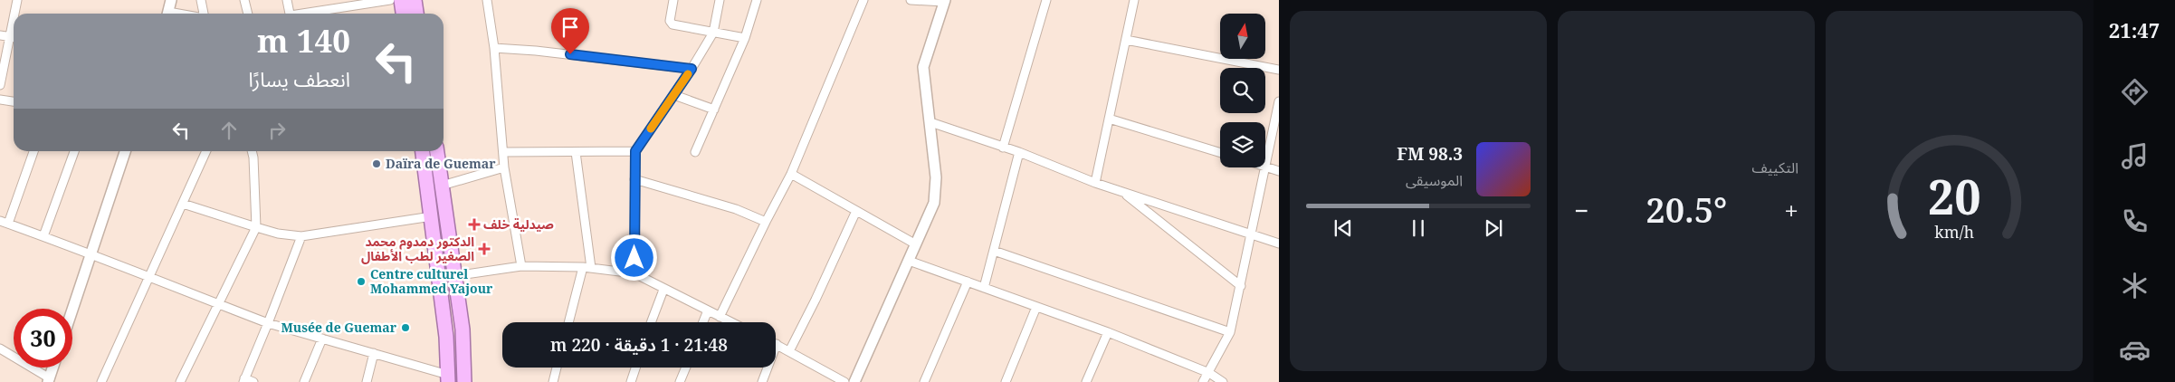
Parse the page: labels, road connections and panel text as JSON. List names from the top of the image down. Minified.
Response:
{"places":{"other":["Daïra de Guemar","Centre culturel Mohammed Yajour","Musée de Guemar"],"health":["صيدلية خلف","الدكتور دمدوم محمد الصغير لطب الأطفال"]},"north":"top","page":{"tabs":"21:47","tile":"التكييف","turn":["140 m","انعطف يسارًا"],"song":["98.3 FM","الموسيقى"],"heat":["−","20.5°","+"],"limit":"30","trip":"21:48 · 1 دقيقة · 220 m","gauge":["20","km/h"]}}
